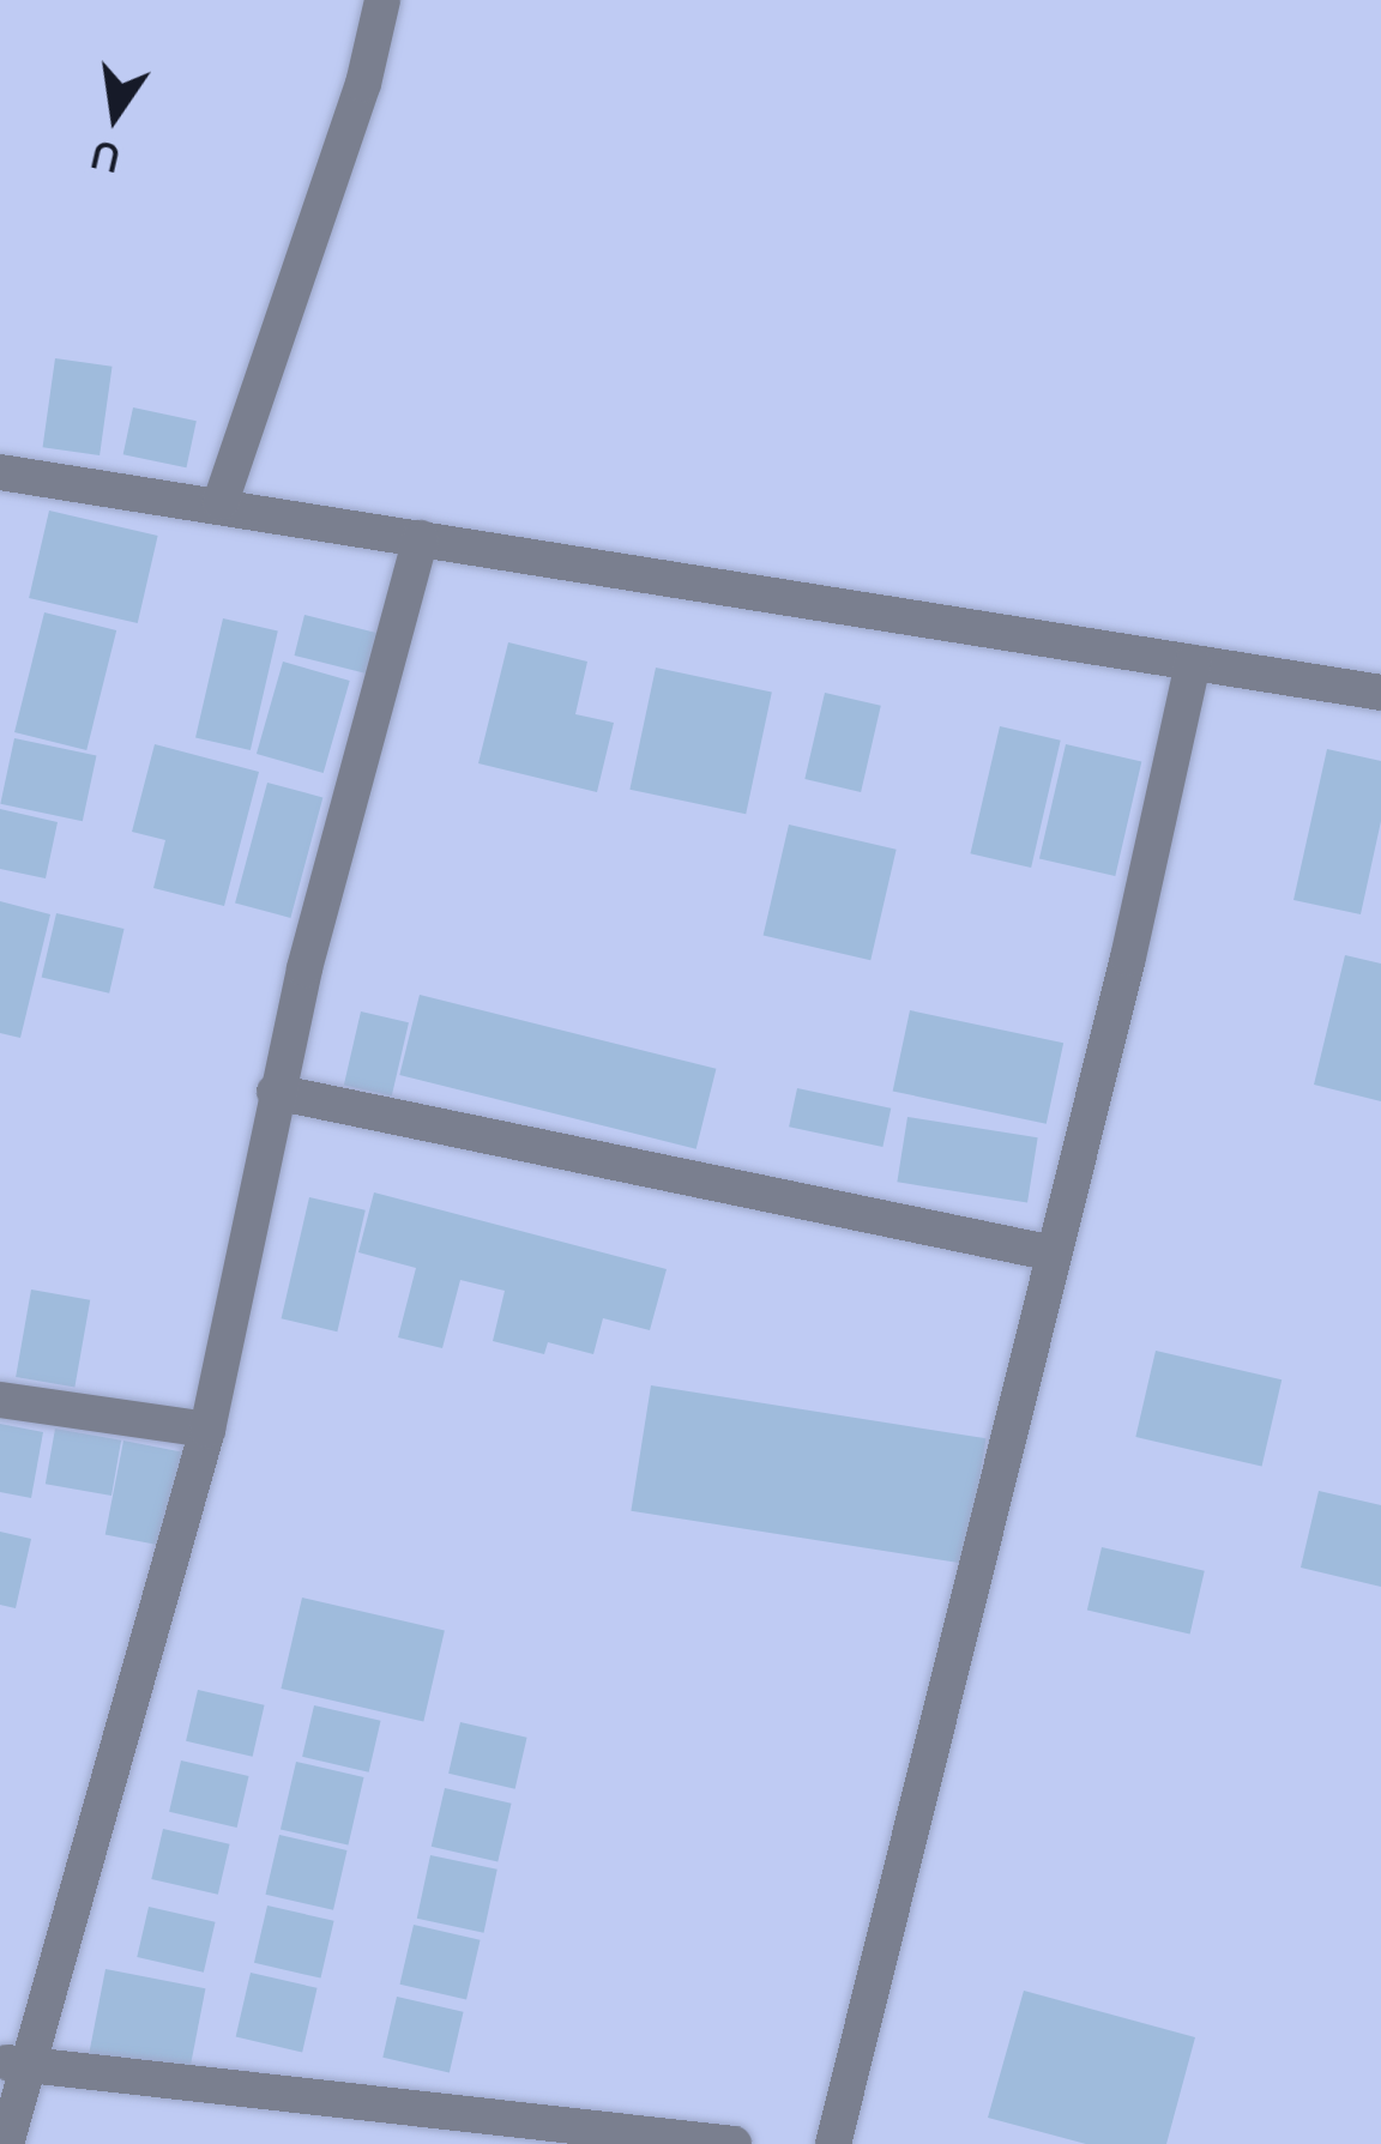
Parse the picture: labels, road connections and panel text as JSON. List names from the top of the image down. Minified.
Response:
{"north":"bottom"}
